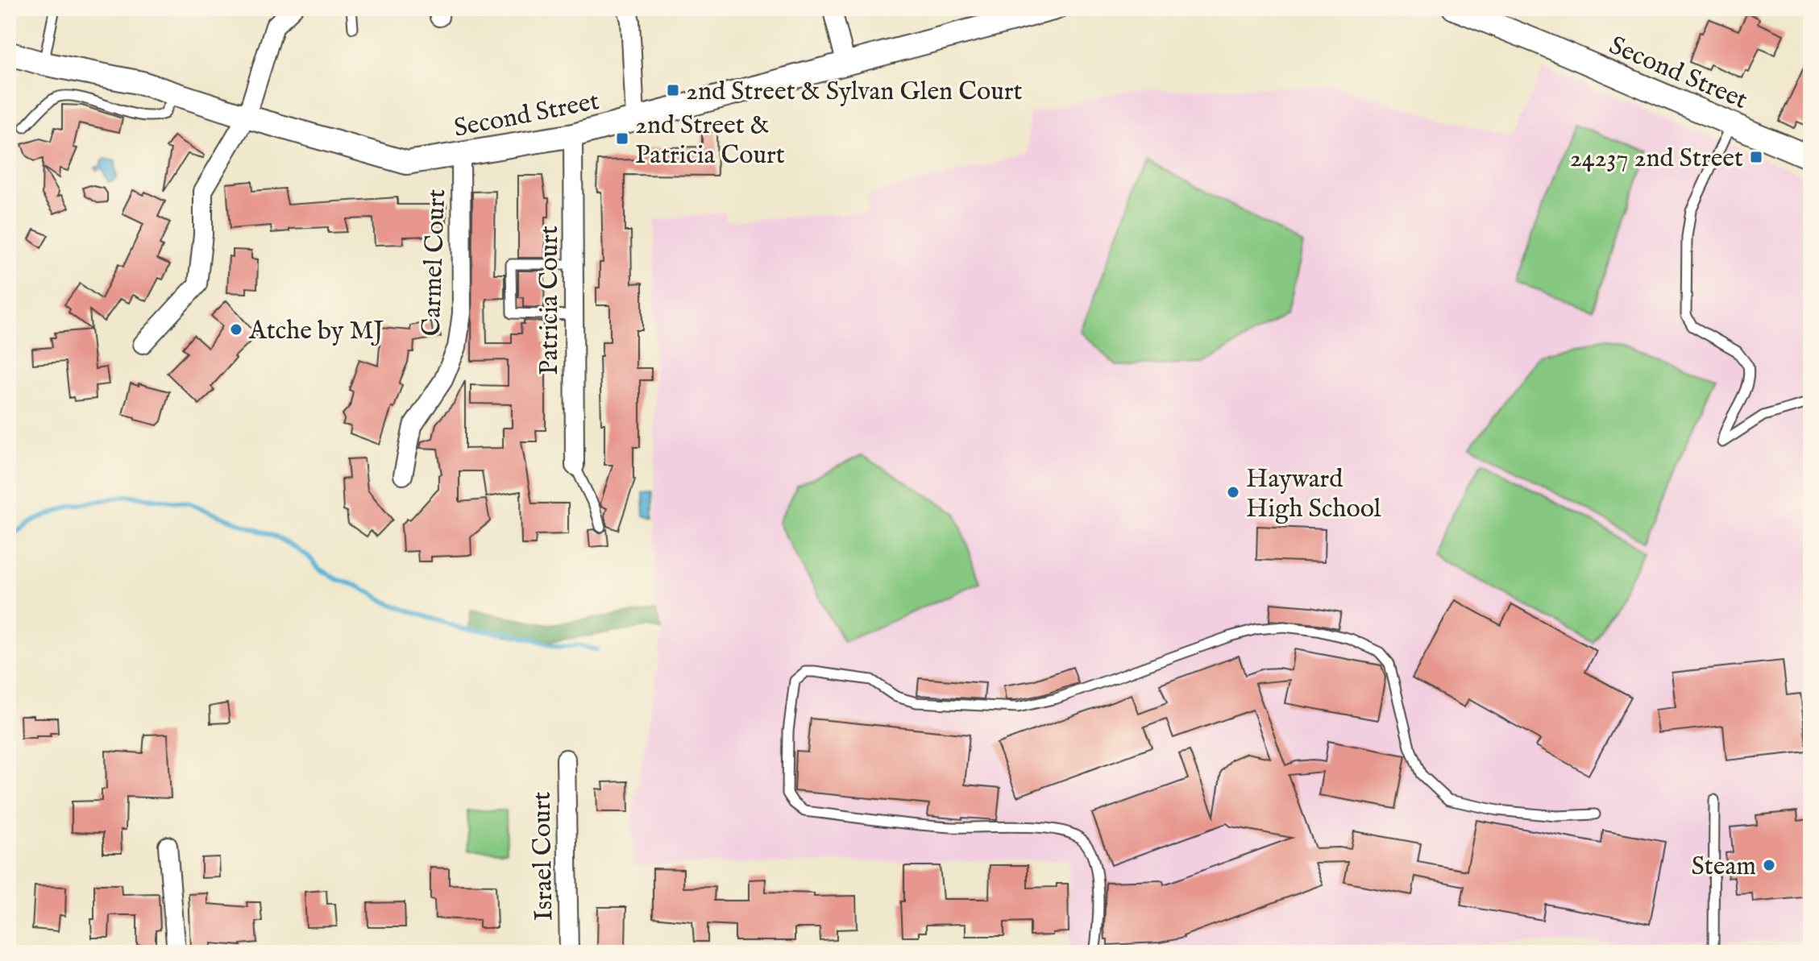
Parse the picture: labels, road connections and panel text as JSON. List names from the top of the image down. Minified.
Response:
{"streets":{"street":["Second Street","Carmel Court","Patricia Court","Israel Court"]},"crossings":[["Second Street","Carmel Court"],["Second Street","Patricia Court"]],"places":{"transit":["2nd Street & Sylvan Glen Court","2nd Street & Patricia Court","24237 2nd Street"],"other":["Atche by MJ","Hayward High School","Steam"]}}
